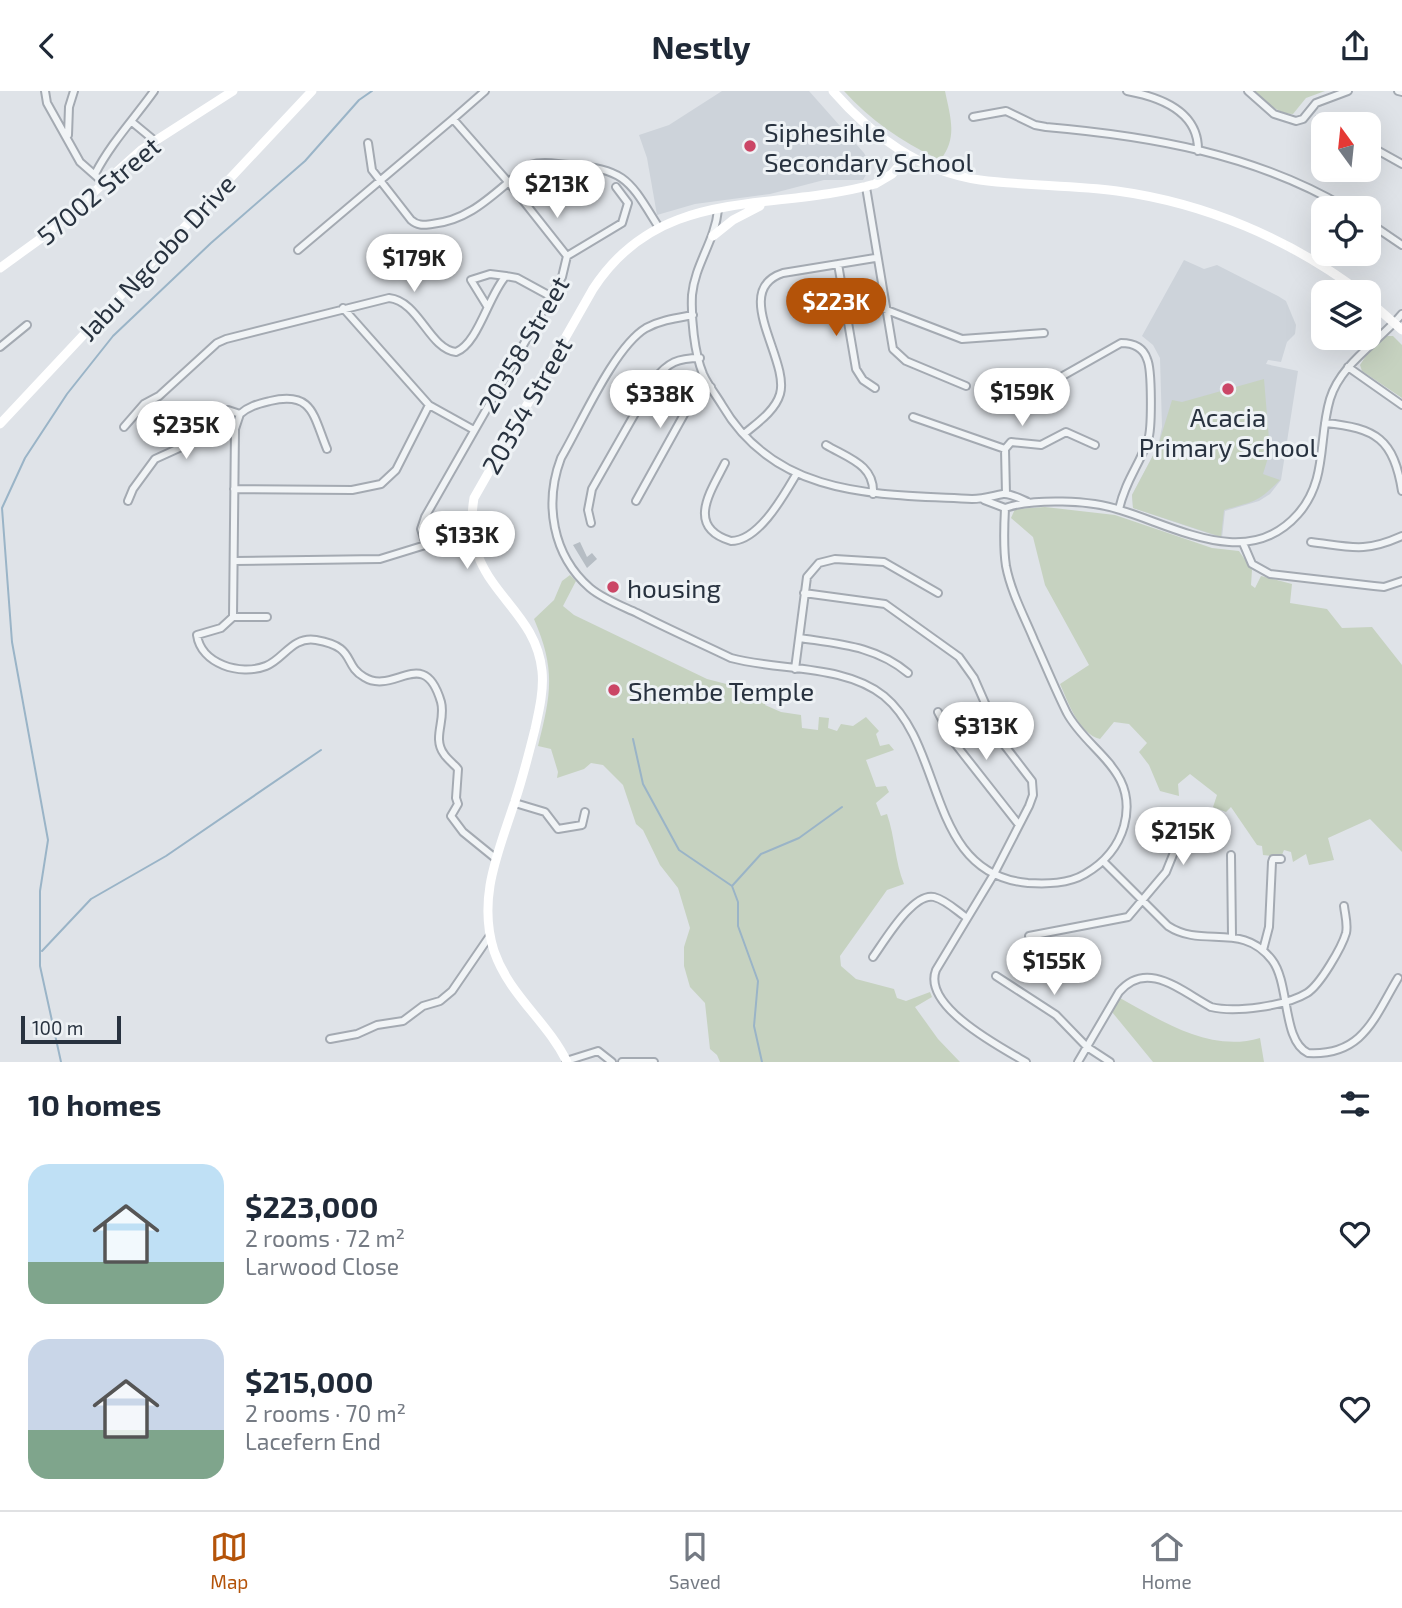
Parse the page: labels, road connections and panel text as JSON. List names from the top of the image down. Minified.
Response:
{"streets":{"street":["57002 Street","Jabu Ngcobo Drive","20358 Street","20354 Street"]},"places":["Siphesihle Secondary School","Acacia Primary School","housing","Shembe Temple"],"scale_bar":"100 m","north":"top","page":{"header":"Nestly","price":["$213K","$179K","$223K","$159K","$338K","$235K","$133K","$313K","$215K","$155K"],"scale":"100 m","heading":"10 homes","list":[{"name":"$223,000","note":"2 rooms · 72 m² · Larwood Close"},{"name":"$215,000","note":"2 rooms · 70 m² · Lacefern End"}],"tabs":["Map","Saved","Home"]}}
